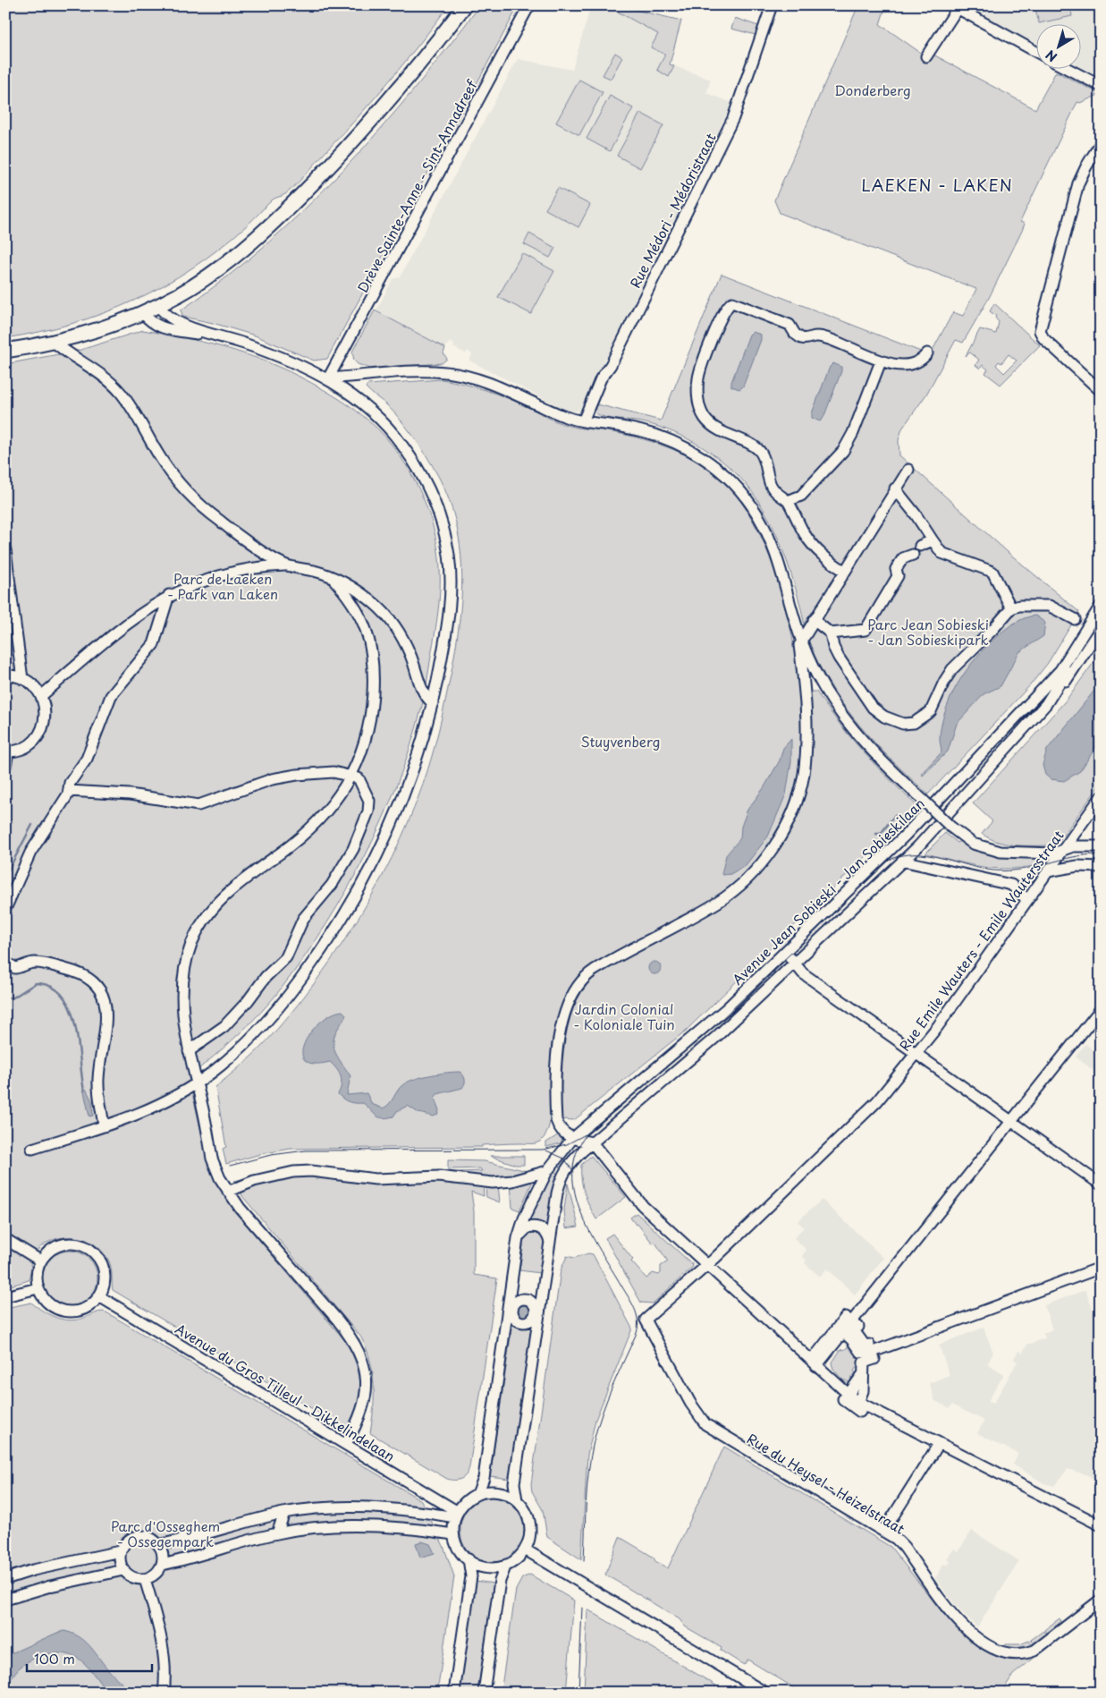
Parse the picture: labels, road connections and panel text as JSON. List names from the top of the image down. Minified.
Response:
{"streets":{"street":["Drève Sainte-Anne - Sint-Annadreef","Rue Médori - Médoristraat","Avenue Jean Sobieski - Jan Sobieskilaan","Rue Emile Wauters - Emile Wautersstraat","Avenue du Gros Tilleul - Dikkelindelaan","Rue du Heysel - Heizelstraat"]},"crossings":[["Avenue Jean Sobieski - Jan Sobieskilaan","Avenue du Gros Tilleul - Dikkelindelaan"],["Rue Emile Wauters - Emile Wautersstraat","Rue du Heysel - Heizelstraat"]],"districts":["LAEKEN - LAKEN"],"parks":["Donderberg","Parc de Laeken - Park van Laken","Parc Jean Sobieski - Jan Sobieskipark","Stuyvenberg","Jardin Colonial - Koloniale Tuin","Parc d'Osseghem - Ossegempark"],"scale_bar":"100 m","north":"bottom left"}
